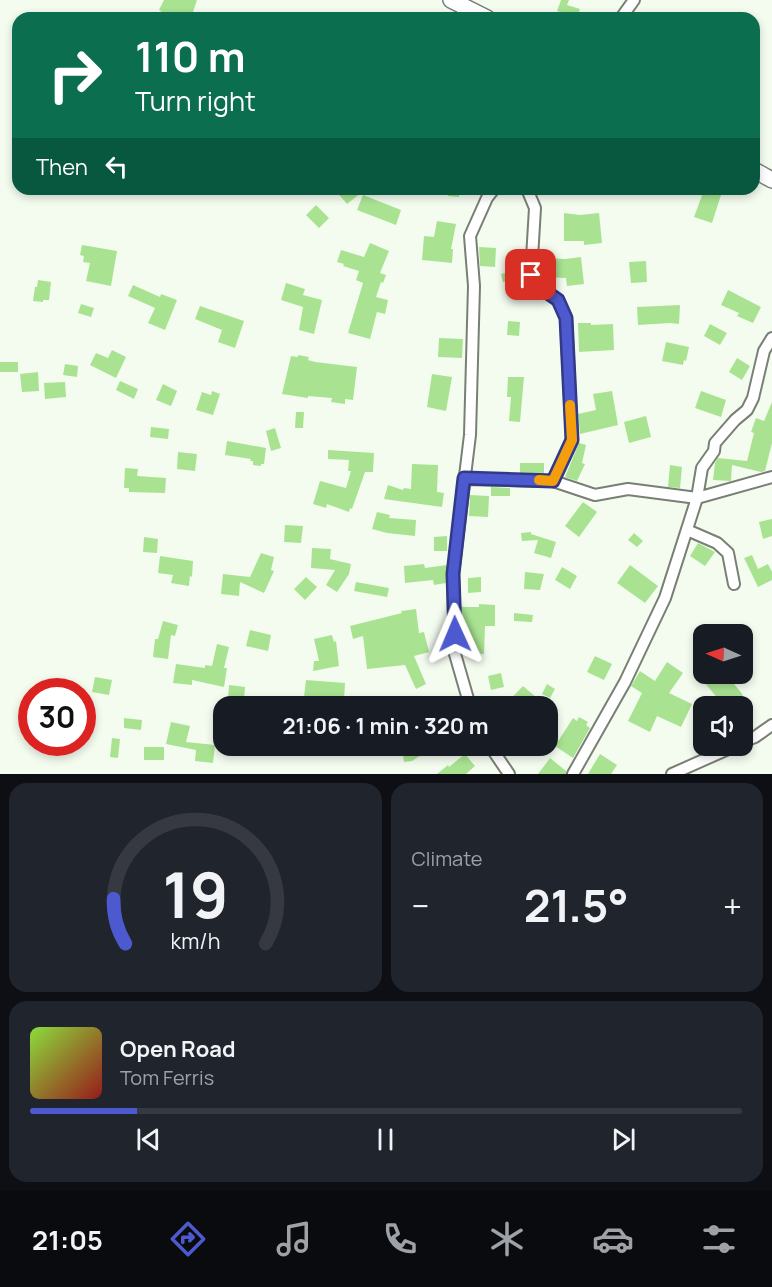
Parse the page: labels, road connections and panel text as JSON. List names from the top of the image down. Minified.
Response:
{"north":"left","page":{"turn":["110 m","Turn right"],"then":"Then","limit":"30","trip":"21:06 · 1 min · 320 m","tile":"Climate","heat":["−","21.5°","+"],"song":["Open Road","Tom Ferris"],"tabs":"21:05","gauge":["19","km/h"]}}
